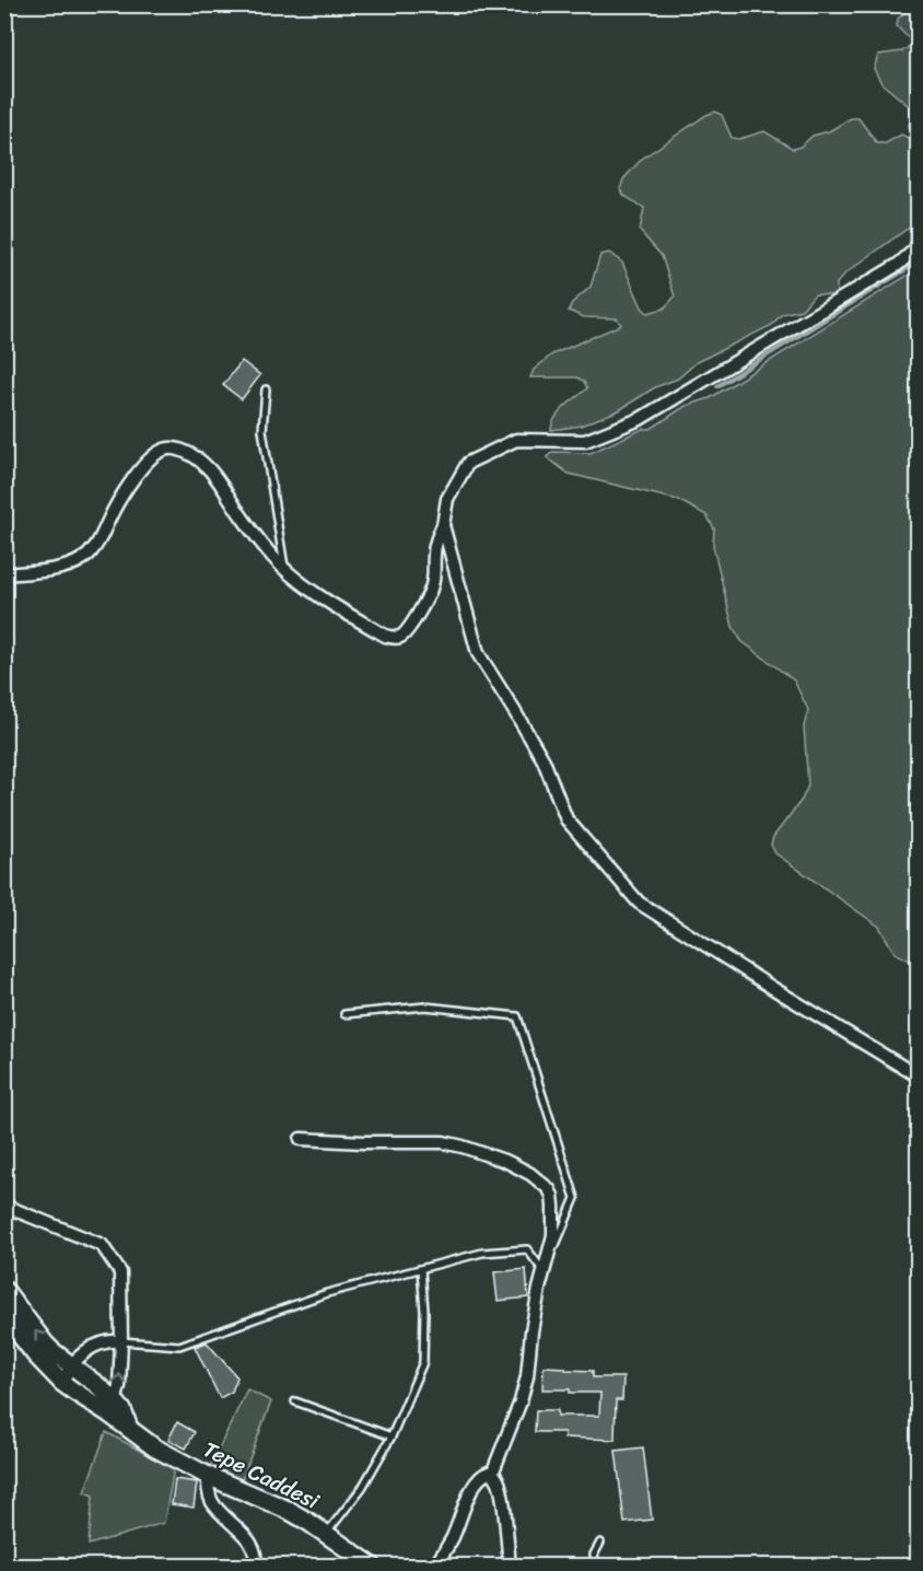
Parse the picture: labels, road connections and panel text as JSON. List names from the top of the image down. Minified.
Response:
{"streets":{"street":["Tepe Caddesi"]}}
